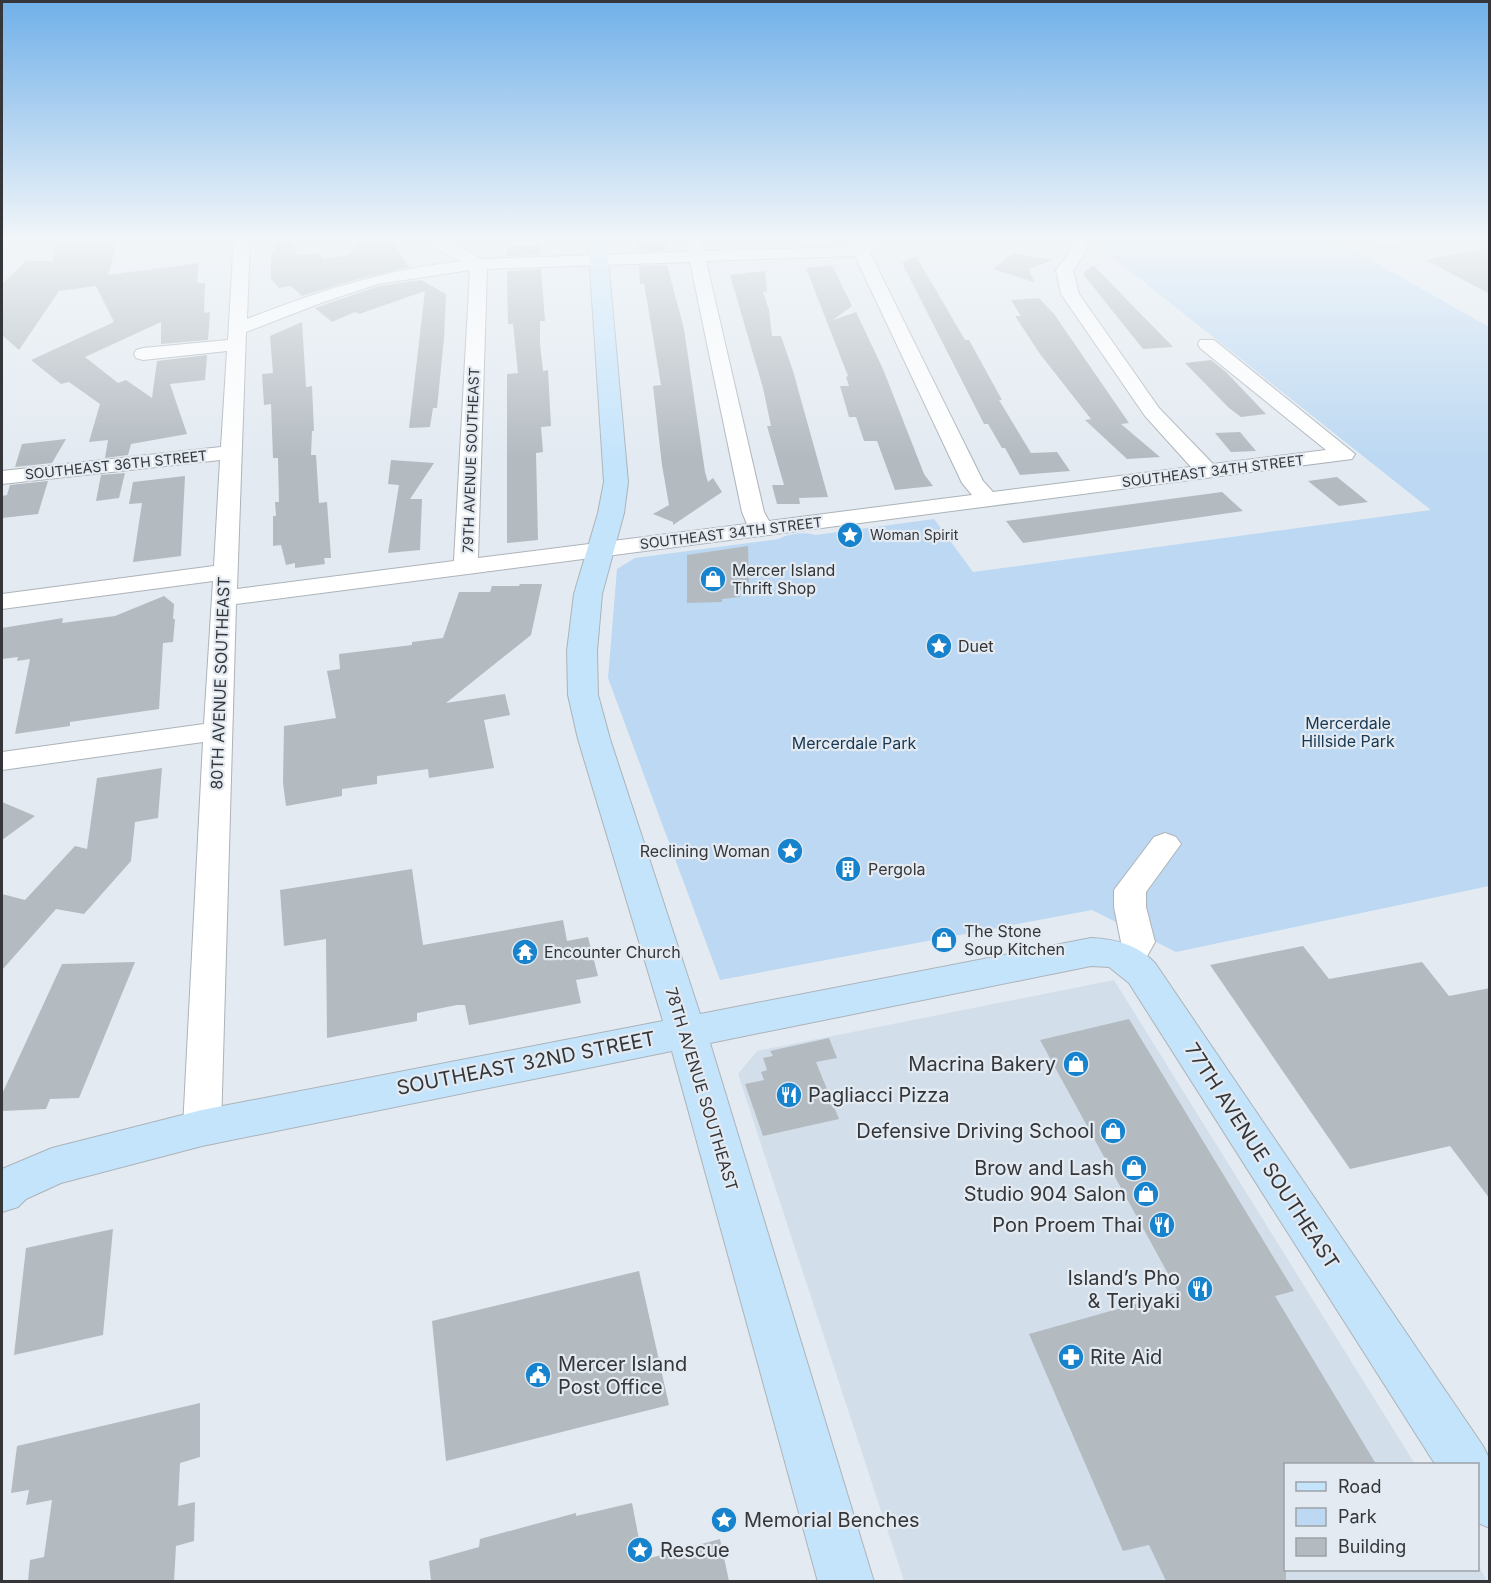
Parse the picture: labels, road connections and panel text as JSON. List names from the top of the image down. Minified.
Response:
{"streets":{"street":["79TH AVENUE SOUTHEAST","SOUTHEAST 36TH STREET","SOUTHEAST 34TH STREET","80TH AVENUE SOUTHEAST","SOUTHEAST 32ND STREET","78TH AVENUE SOUTHEAST","77TH AVENUE SOUTHEAST"]},"crossings":[["79TH AVENUE SOUTHEAST","SOUTHEAST 34TH STREET"],["SOUTHEAST 36TH STREET","80TH AVENUE SOUTHEAST"],["SOUTHEAST 34TH STREET","80TH AVENUE SOUTHEAST"],["SOUTHEAST 34TH STREET","78TH AVENUE SOUTHEAST"],["80TH AVENUE SOUTHEAST","SOUTHEAST 32ND STREET"],["SOUTHEAST 32ND STREET","78TH AVENUE SOUTHEAST"],["SOUTHEAST 32ND STREET","77TH AVENUE SOUTHEAST"]],"parks":["Mercerdale Hillside Park","Mercerdale Park"],"places":{"place":["Woman Spirit","Duet","Reclining Woman","Memorial Benches","Rescue"],"shop":["Mercer Island Thrift Shop","The Stone Soup Kitchen","Macrina Bakery","Defensive Driving School","Brow and Lash","Studio 904 Salon"],"building":["Pergola"],"temple":["Encounter Church"],"restaurant":["Pagliacci Pizza","Pon Proem Thai","Island’s Pho & Teriyaki"],"pharmacy":["Rite Aid"],"public building":["Mercer Island Post Office"]},"legend":["Road","Park","Building"]}
